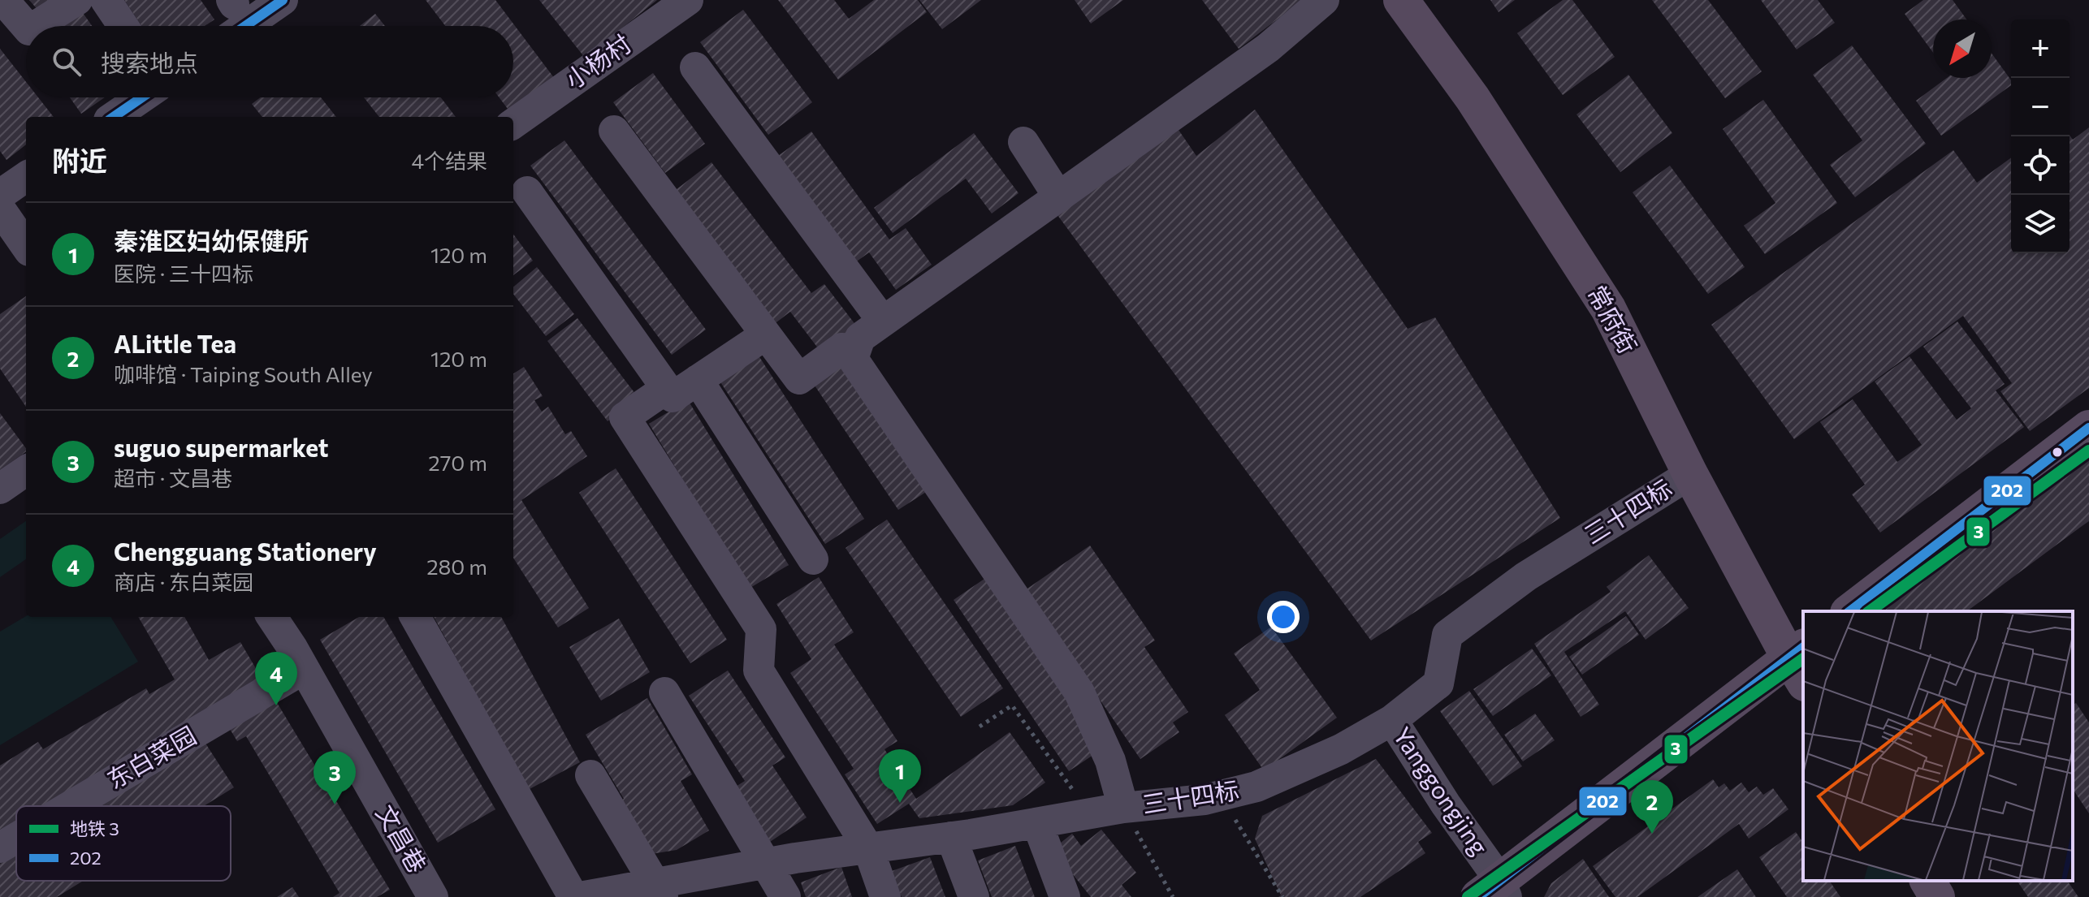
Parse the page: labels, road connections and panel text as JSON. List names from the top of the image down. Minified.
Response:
{"streets":{"main road":["常府街"],"street":["小杨村","三十四标","东白菜园","Yanggongjing","文昌巷"]},"crossings":[["常府街","三十四标"],["三十四标","Yanggongjing"],["东白菜园","文昌巷"]],"lines":["transit line 202","metro line 3"],"legend":["地铁 3","202"],"north":"bottom left","page":{"map_buttons":["+","−"],"search":"搜索地点","heading":["附近","4个结果"],"list":[{"mark":"1","name":"秦淮区妇幼保健所","note":"医院 · 三十四标","value":"120 m"},{"mark":"2","name":"ALittle Tea","note":"咖啡馆 · Taiping South Alley","value":"120 m"},{"mark":"3","name":"suguo supermarket","note":"超市 · 文昌巷","value":"270 m"},{"mark":"4","name":"Chengguang Stationery","note":"商店 · 东白菜园","value":"280 m"}],"pins":["4","1","3","2"]}}
